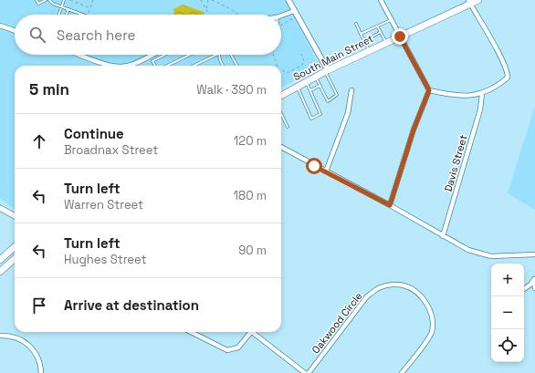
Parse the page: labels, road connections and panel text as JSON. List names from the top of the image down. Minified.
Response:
{"streets":{"main road":["South Main Street"],"street":["Davis Street","Oakwood Circle"]},"page":{"search":"Search here","heading":["5 min","Walk · 390 m"],"list":[["Continue","Broadnax Street","120 m"],["Turn left","Warren Street","180 m"],["Turn left","Hughes Street","90 m"],"Arrive at destination"],"map_buttons":["+","−"]}}
